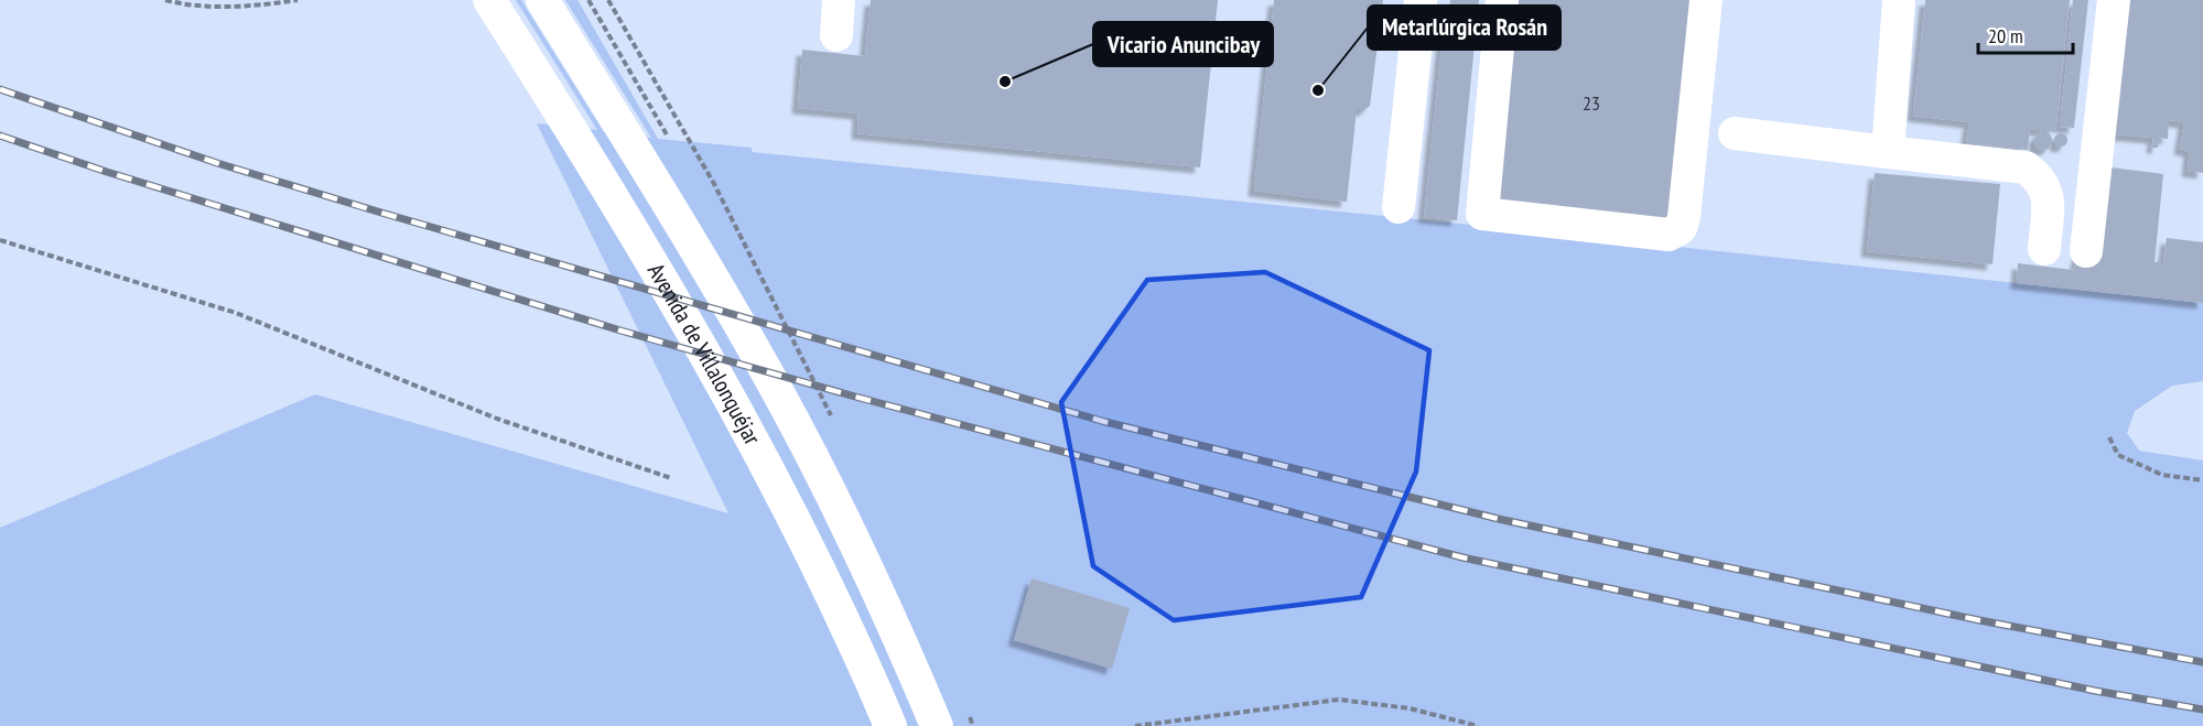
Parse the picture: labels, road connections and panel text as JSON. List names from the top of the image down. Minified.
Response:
{"streets":{"street":["Avenida de Villalonquéjar"]},"places":["Vicario Anuncibay","Metarlúrgica Rosán"],"house_numbers":["23"],"scale_bar":"20 m"}
